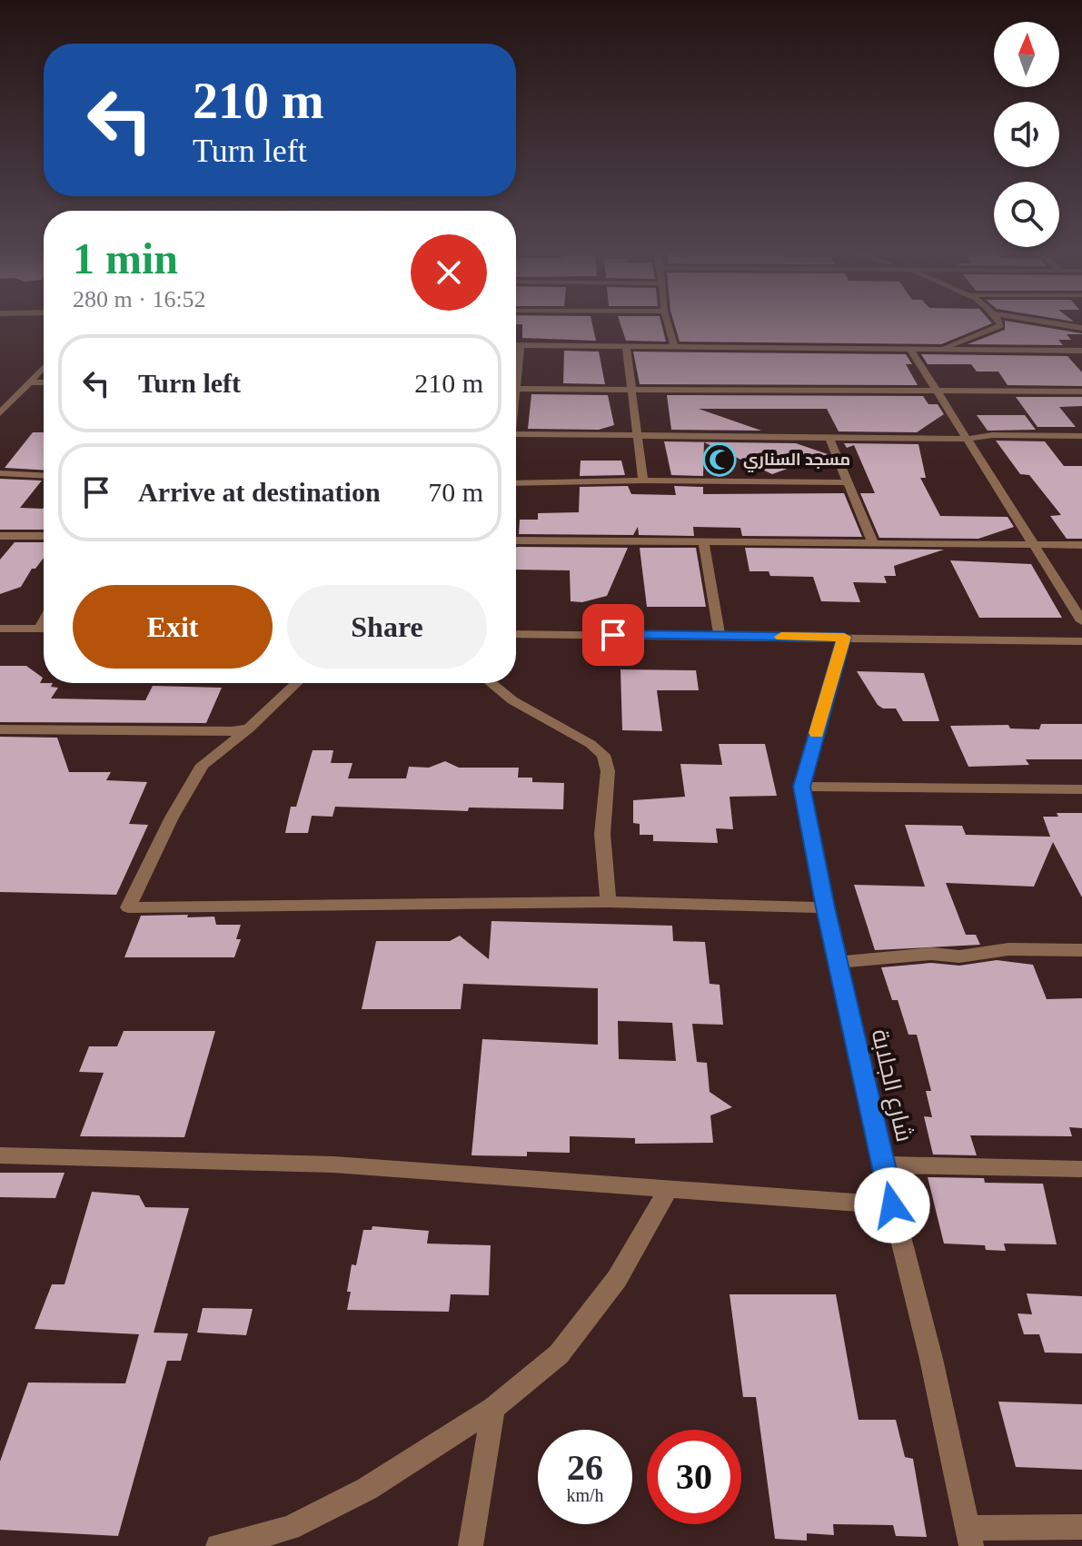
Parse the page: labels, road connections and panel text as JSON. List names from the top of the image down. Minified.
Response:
{"streets":{"street":["شارع الجلابة"]},"places":{"mosque":["مسجد السناري"]},"north":"top","page":{"turn":["210 m","Turn left"],"heading":["1 min","280 m · 16:52"],"list":[{"name":"Turn left","value":"210 m"},{"name":"Arrive at destination","value":"70 m"}],"buttons":["Exit","Share"],"speed":"26 km/h","limit":"30"}}
